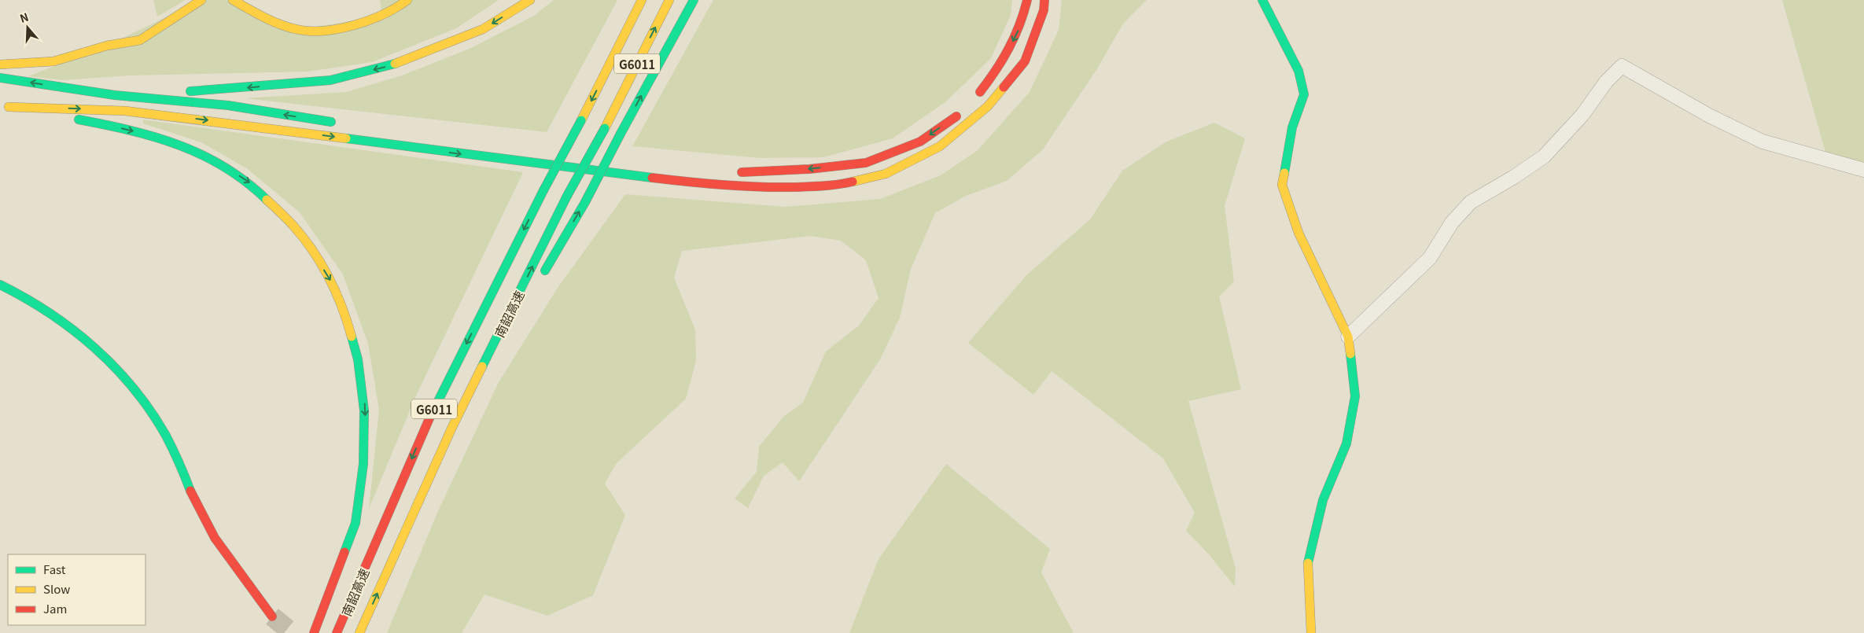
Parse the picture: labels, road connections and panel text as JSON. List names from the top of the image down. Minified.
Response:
{"streets":{"main road":["G6011","南韶高速"]},"legend":["Fast","Slow","Jam"],"north":"top"}
